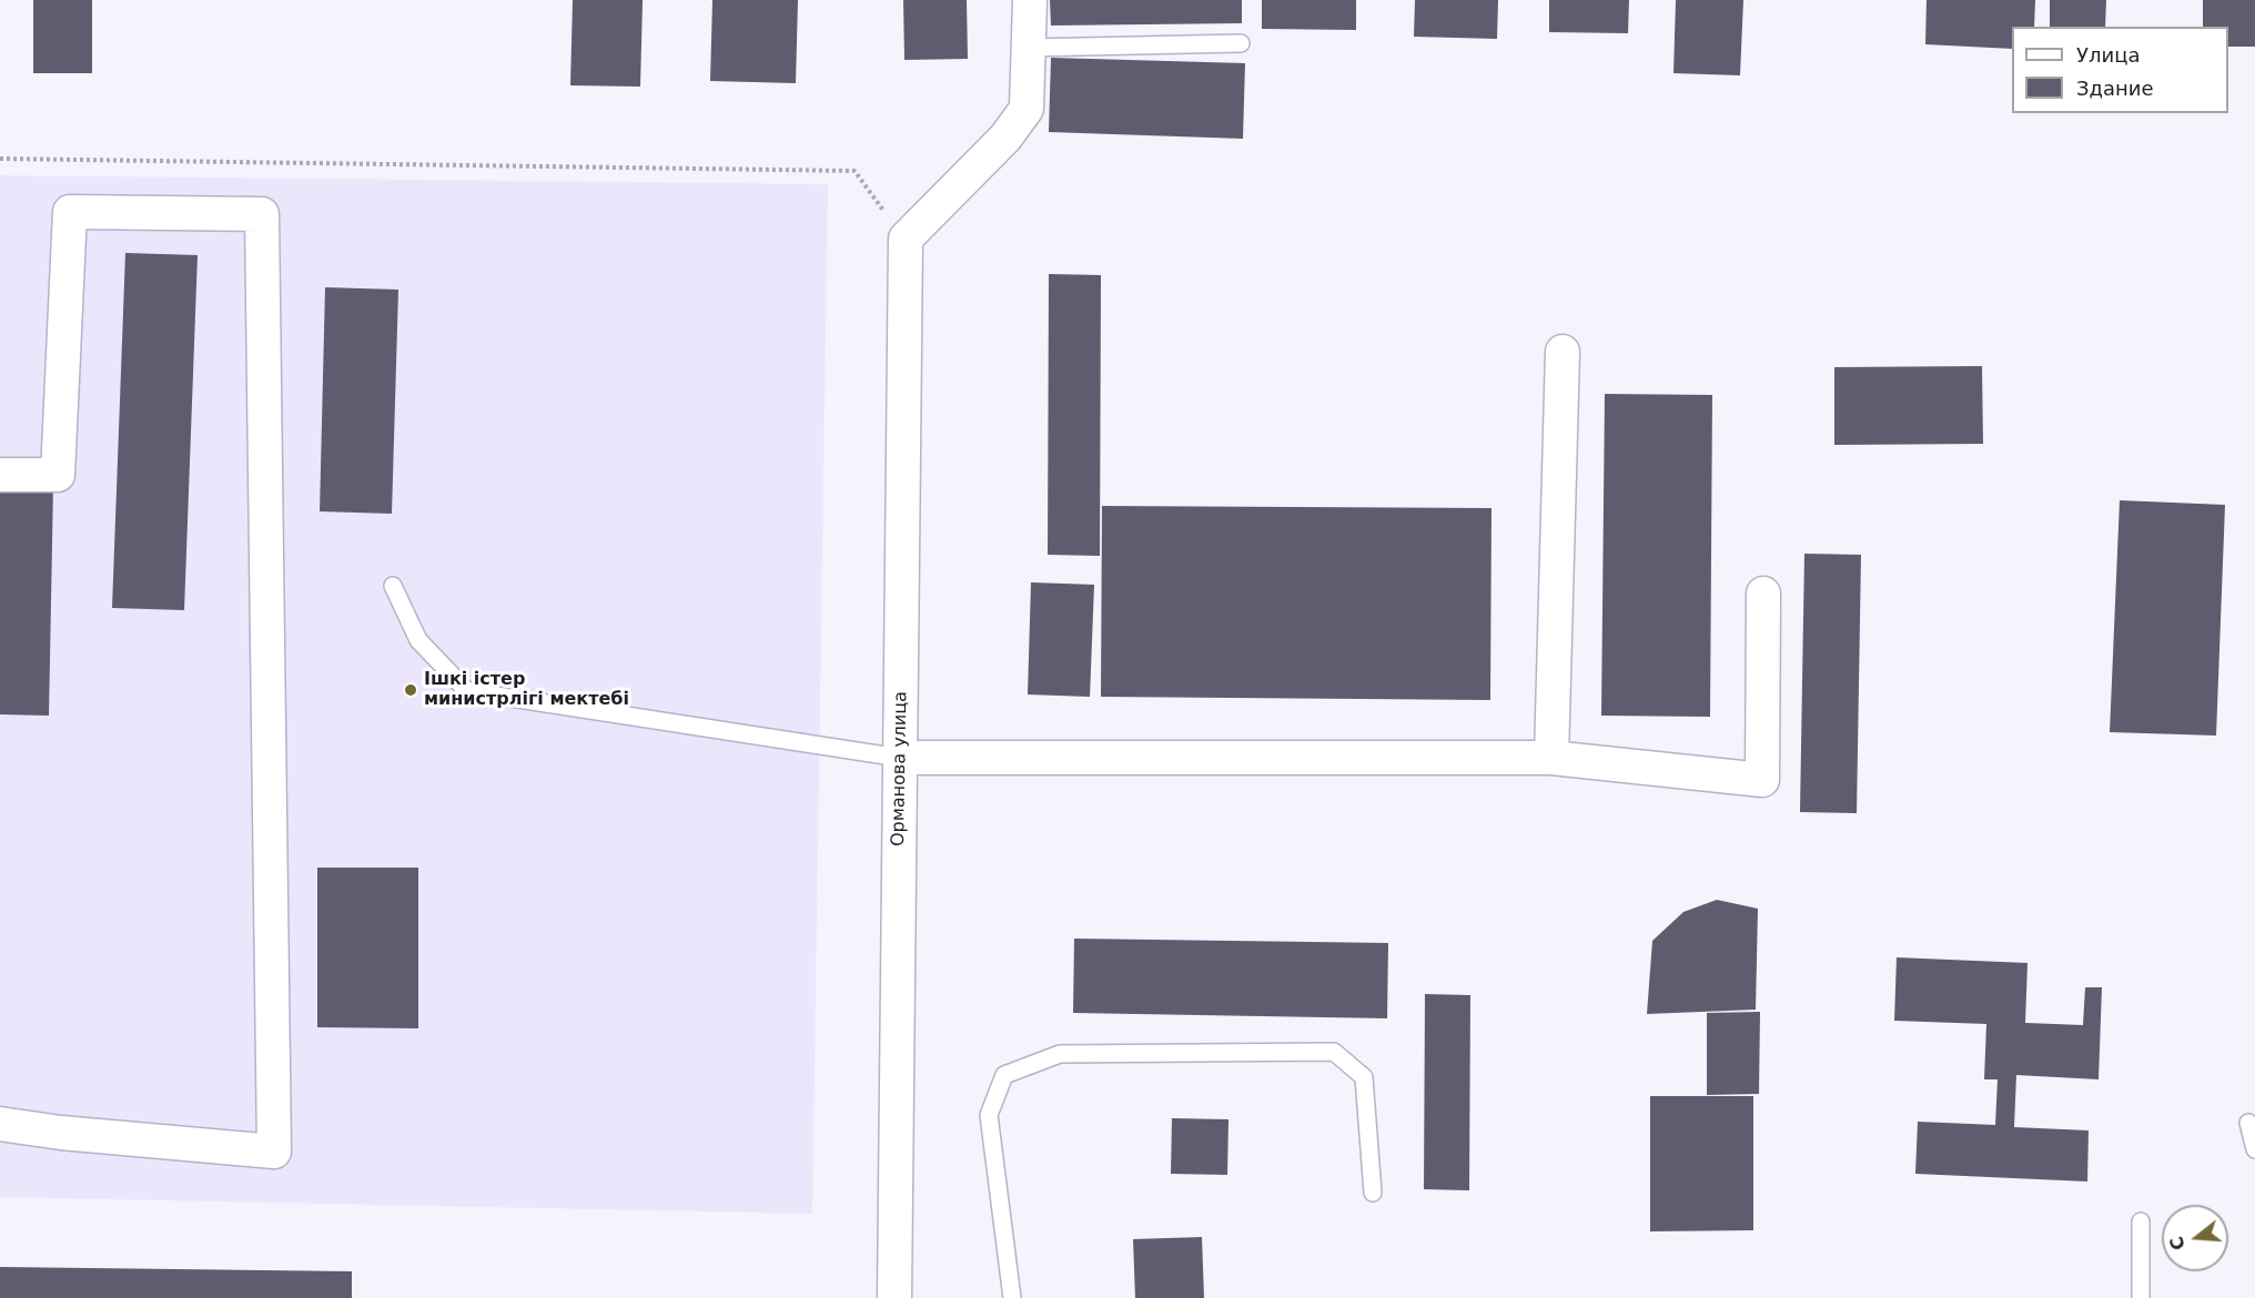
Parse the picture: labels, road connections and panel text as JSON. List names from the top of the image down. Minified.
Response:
{"streets":{"street":["Орманова улица"]},"places":["Ішкі істер министрлігі мектебі"],"legend":["Улица","Здание"],"north":"left"}
